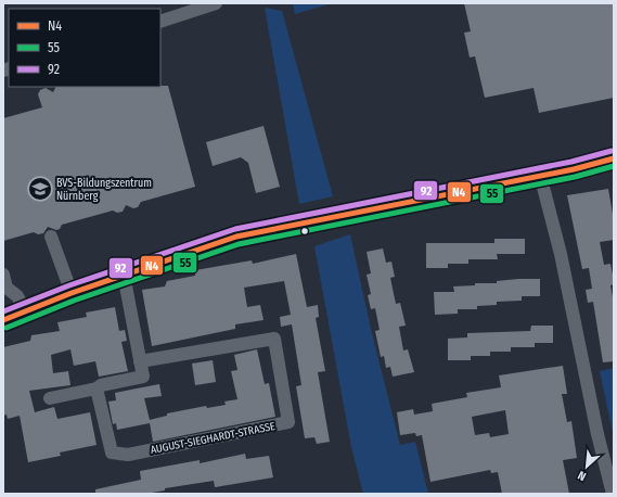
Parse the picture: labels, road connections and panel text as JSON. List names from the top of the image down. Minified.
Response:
{"streets":{"street":["AUGUST-SIEGHARDT-STRASSE"]},"places":{"school or university":["BVS-Bildungszentrum Nürnberg"]},"lines":["transit line 92","transit line N4","transit line 55"],"legend":["N4","55","92"],"north":"bottom left"}
